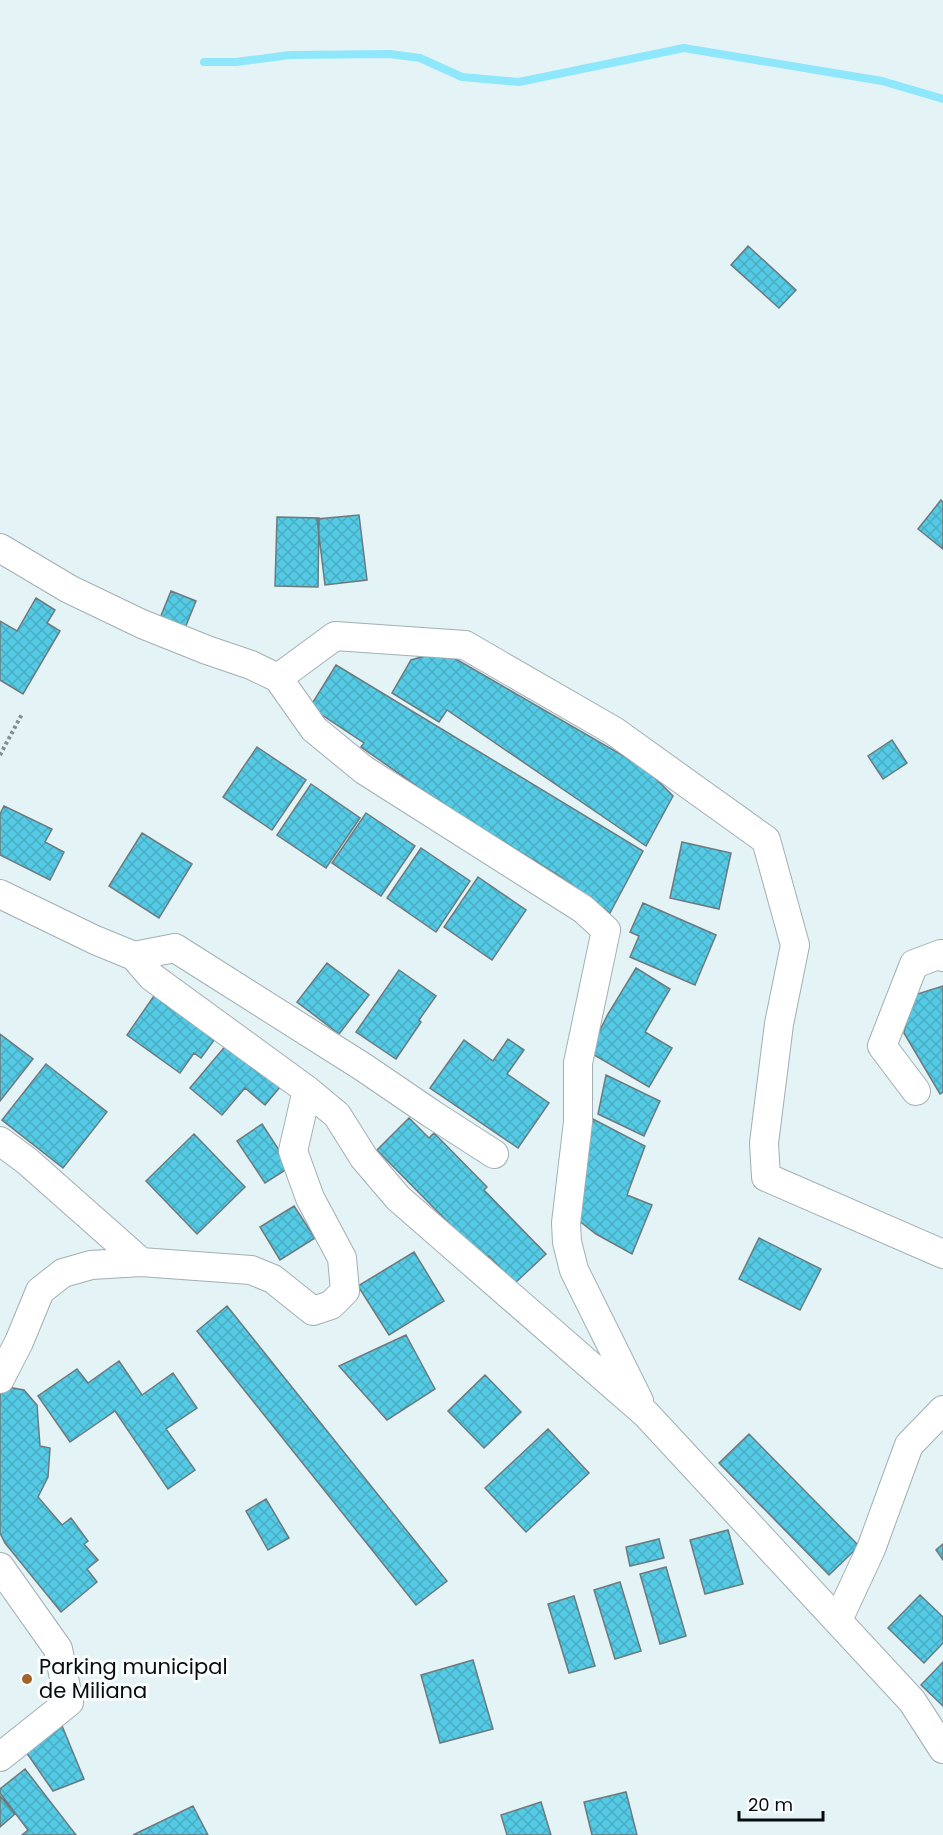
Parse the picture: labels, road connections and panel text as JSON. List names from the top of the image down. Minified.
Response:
{"places":["Parking municipal de Miliana"],"scale_bar":"20 m"}
